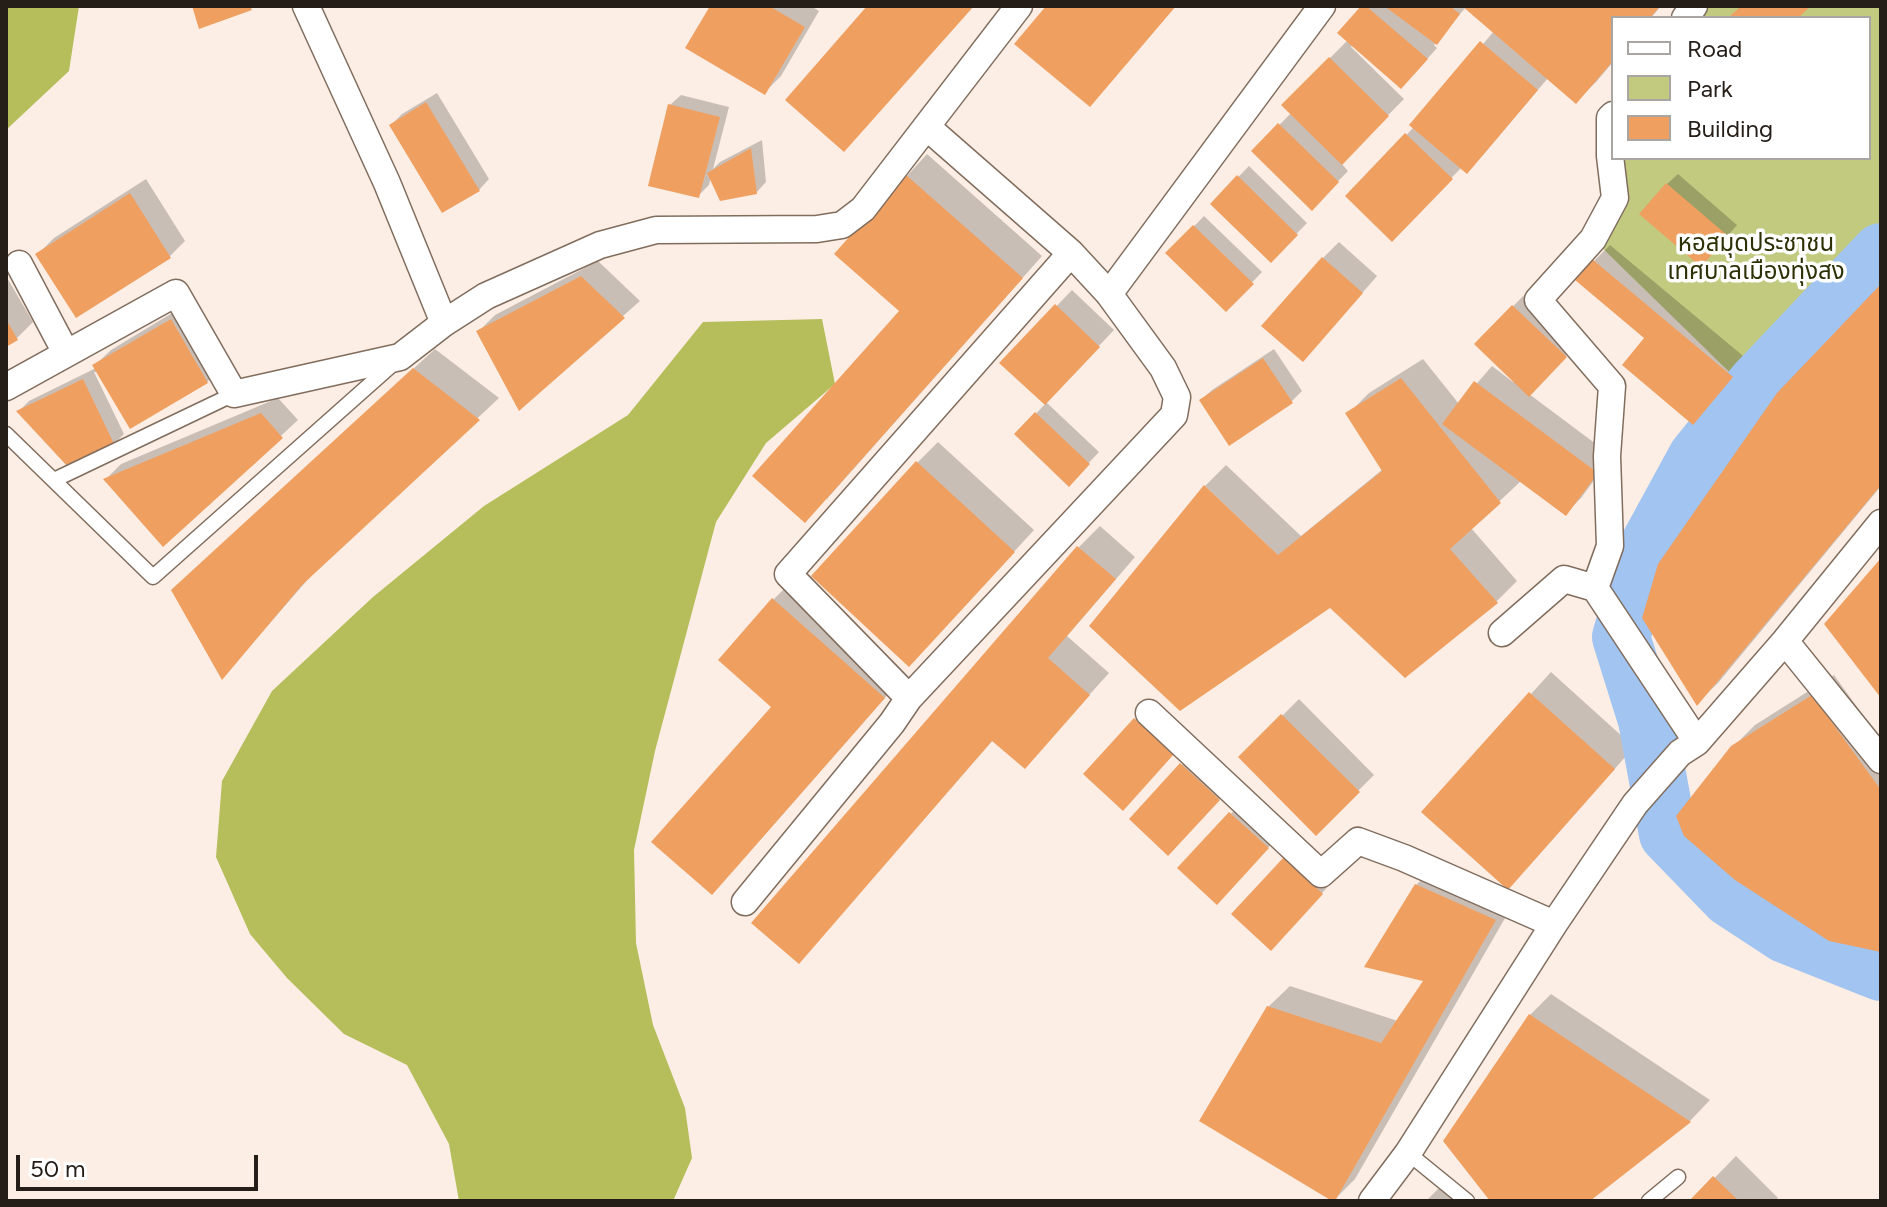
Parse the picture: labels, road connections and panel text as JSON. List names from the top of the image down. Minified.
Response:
{"parks":["หอสมุดประชาชน เทศบาลเมืองทุ่งสง"],"legend":["Road","Park","Building"],"scale_bar":"50 m"}
